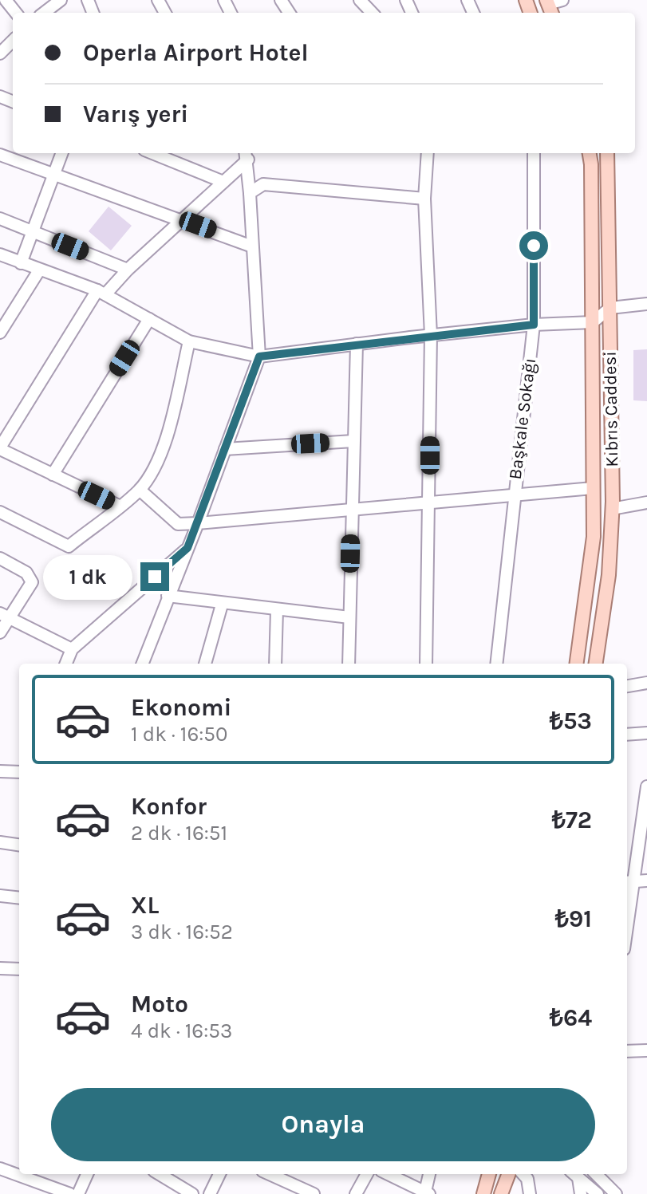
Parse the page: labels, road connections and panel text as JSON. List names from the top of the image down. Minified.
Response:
{"streets":{"main road":["Kıbrıs Caddesi"],"street":["Başkale Sokağı"]},"page":{"banner":["Operla Airport Hotel","Varış yeri"],"bubble":"1 dk","list":[{"name":"Ekonomi","note":"1 dk · 16:50","value":"₺53"},{"name":"Konfor","note":"2 dk · 16:51","value":"₺72"},{"name":"XL","note":"3 dk · 16:52","value":"₺91"},{"name":"Moto","note":"4 dk · 16:53","value":"₺64"}],"buttons":"Onayla"}}
